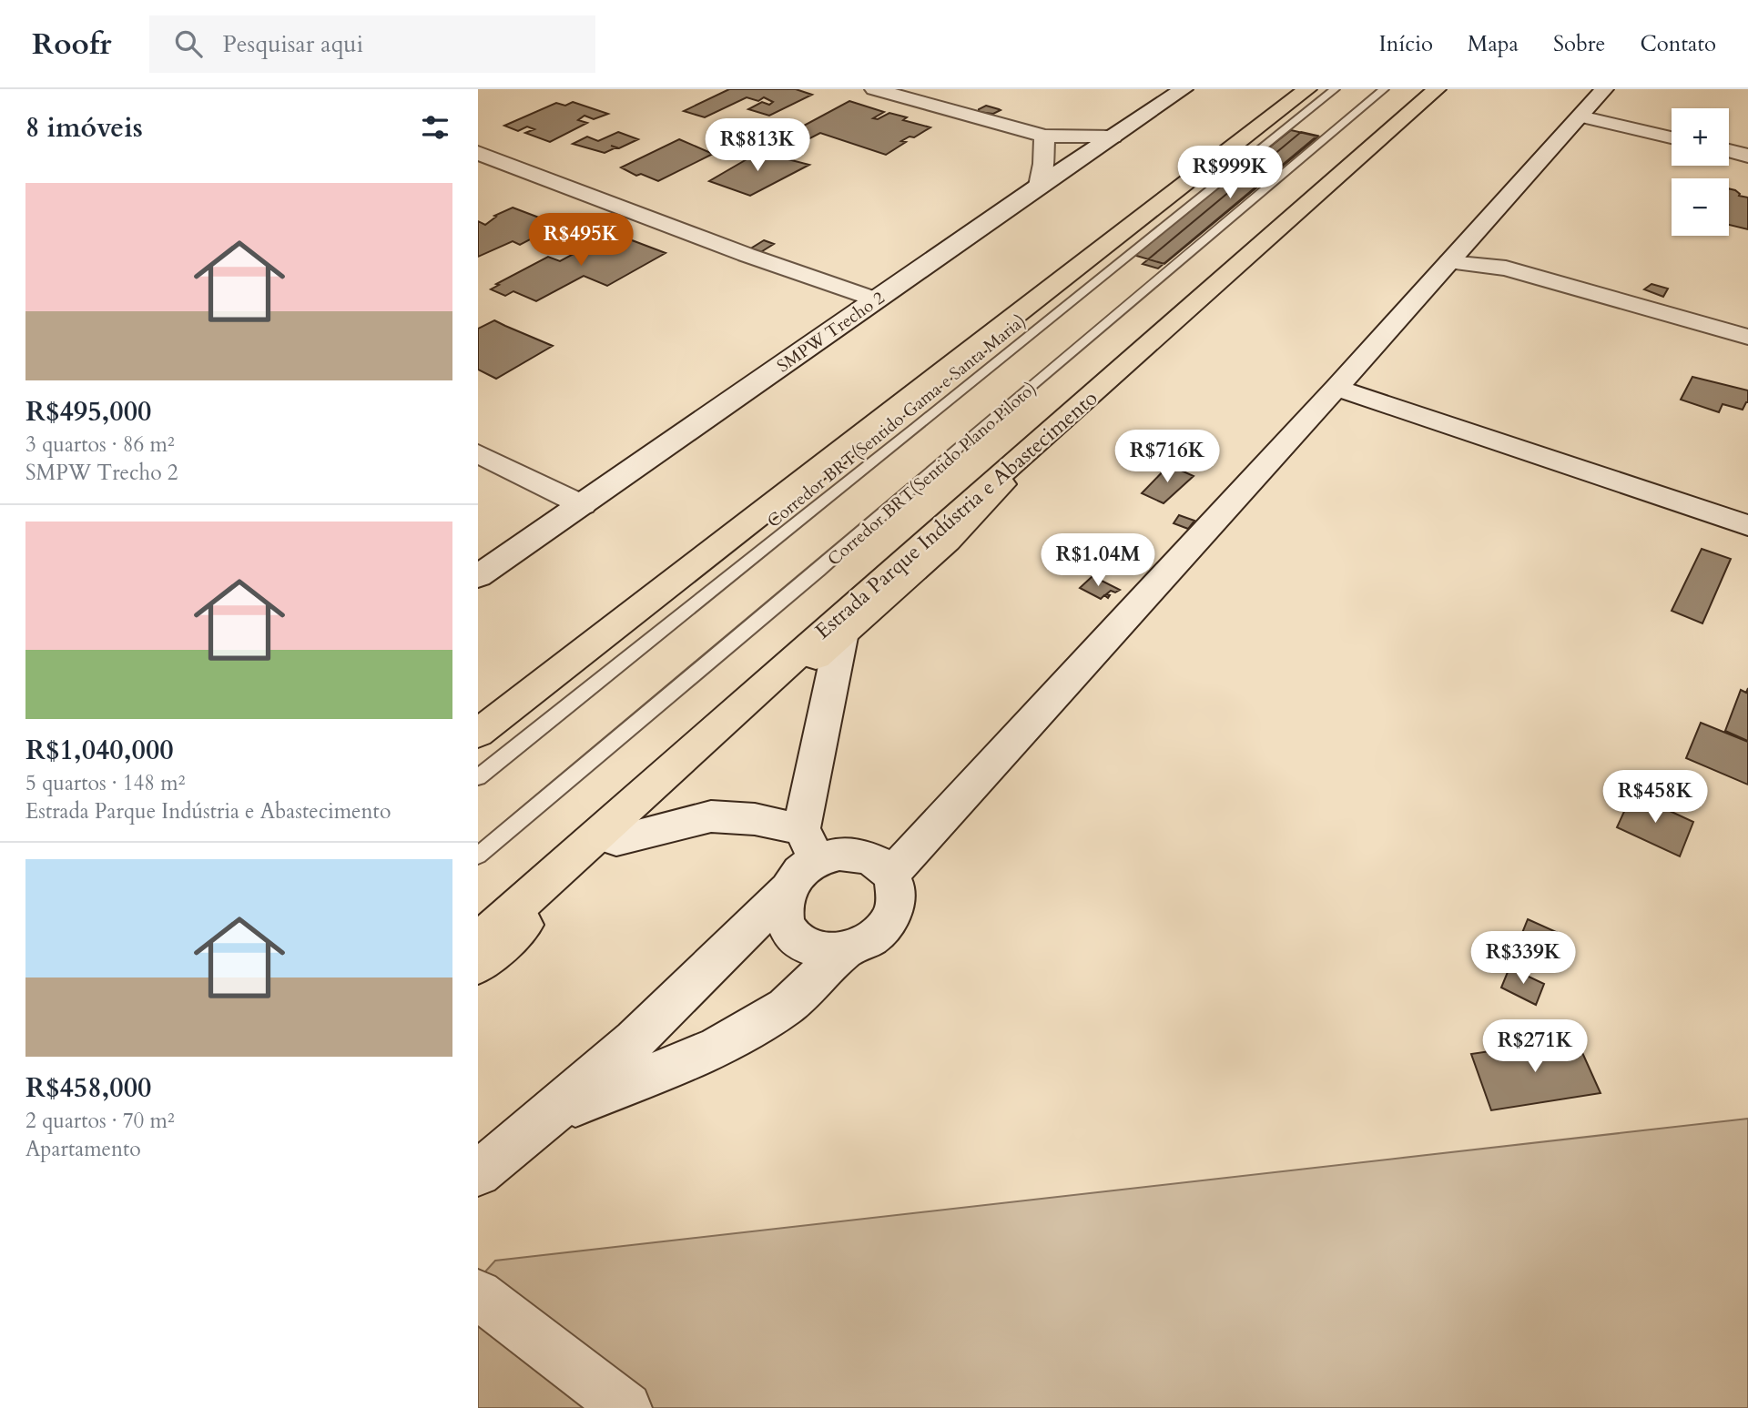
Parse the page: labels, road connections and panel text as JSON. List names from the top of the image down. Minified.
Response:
{"streets":{"main road":["Estrada Parque Indústria e Abastecimento"],"street":["SMPW Trecho 2"],"lane":["Corredor BRT(Sentido Gama e Santa Maria)","Corredor BRT(Sentido Plano Piloto)"]},"page":{"header":"Roofr","search":"Pesquisar aqui","nav":["Início","Mapa","Sobre","Contato"],"heading":"8 imóveis","map_buttons":["+","−"],"price":["R$813K","R$999K","R$495K","R$716K","R$1.04M","R$458K","R$339K","R$271K"],"list":[{"name":"R$495,000","note":"3 quartos · 86 m² · SMPW Trecho 2"},{"name":"R$1,040,000","note":"5 quartos · 148 m² · Estrada Parque Indústria e Abastecimento"},{"name":"R$458,000","note":"2 quartos · 70 m² · Apartamento"}]}}
